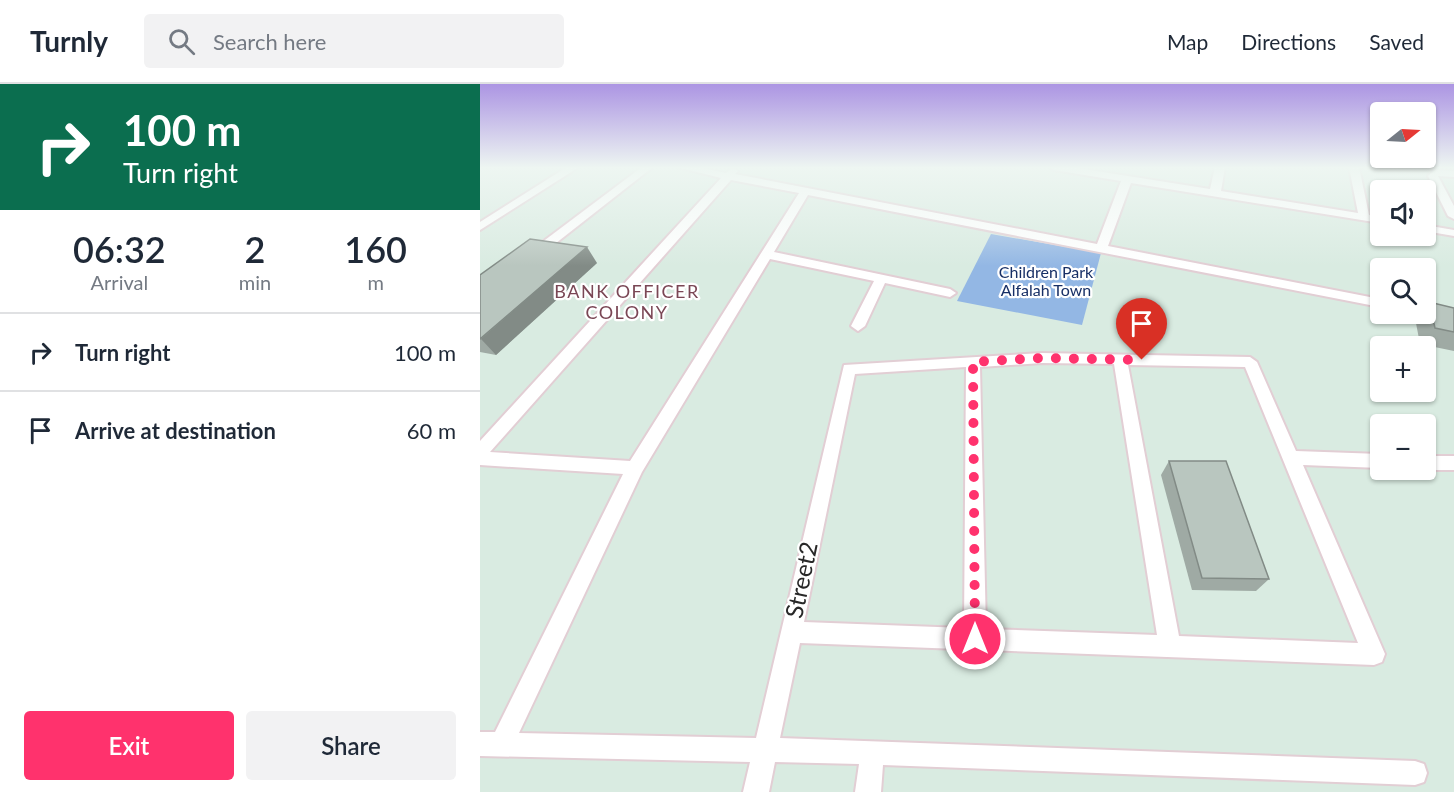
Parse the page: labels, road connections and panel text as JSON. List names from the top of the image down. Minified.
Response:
{"streets":{"street":["Street2"]},"districts":["BANK OFFICER COLONY"],"parks":["Children Park Alfalah Town"],"north":"right","page":{"header":"Turnly","search":"Search here","nav":["Map","Directions","Saved"],"turn":["100 m","Turn right"],"map_buttons":["+","−"],"eta":["06:32","Arrival","2","min","160","m"],"list":[{"name":"Turn right","value":"100 m"},{"name":"Arrive at destination","value":"60 m"}],"buttons":["Exit","Share"]}}
